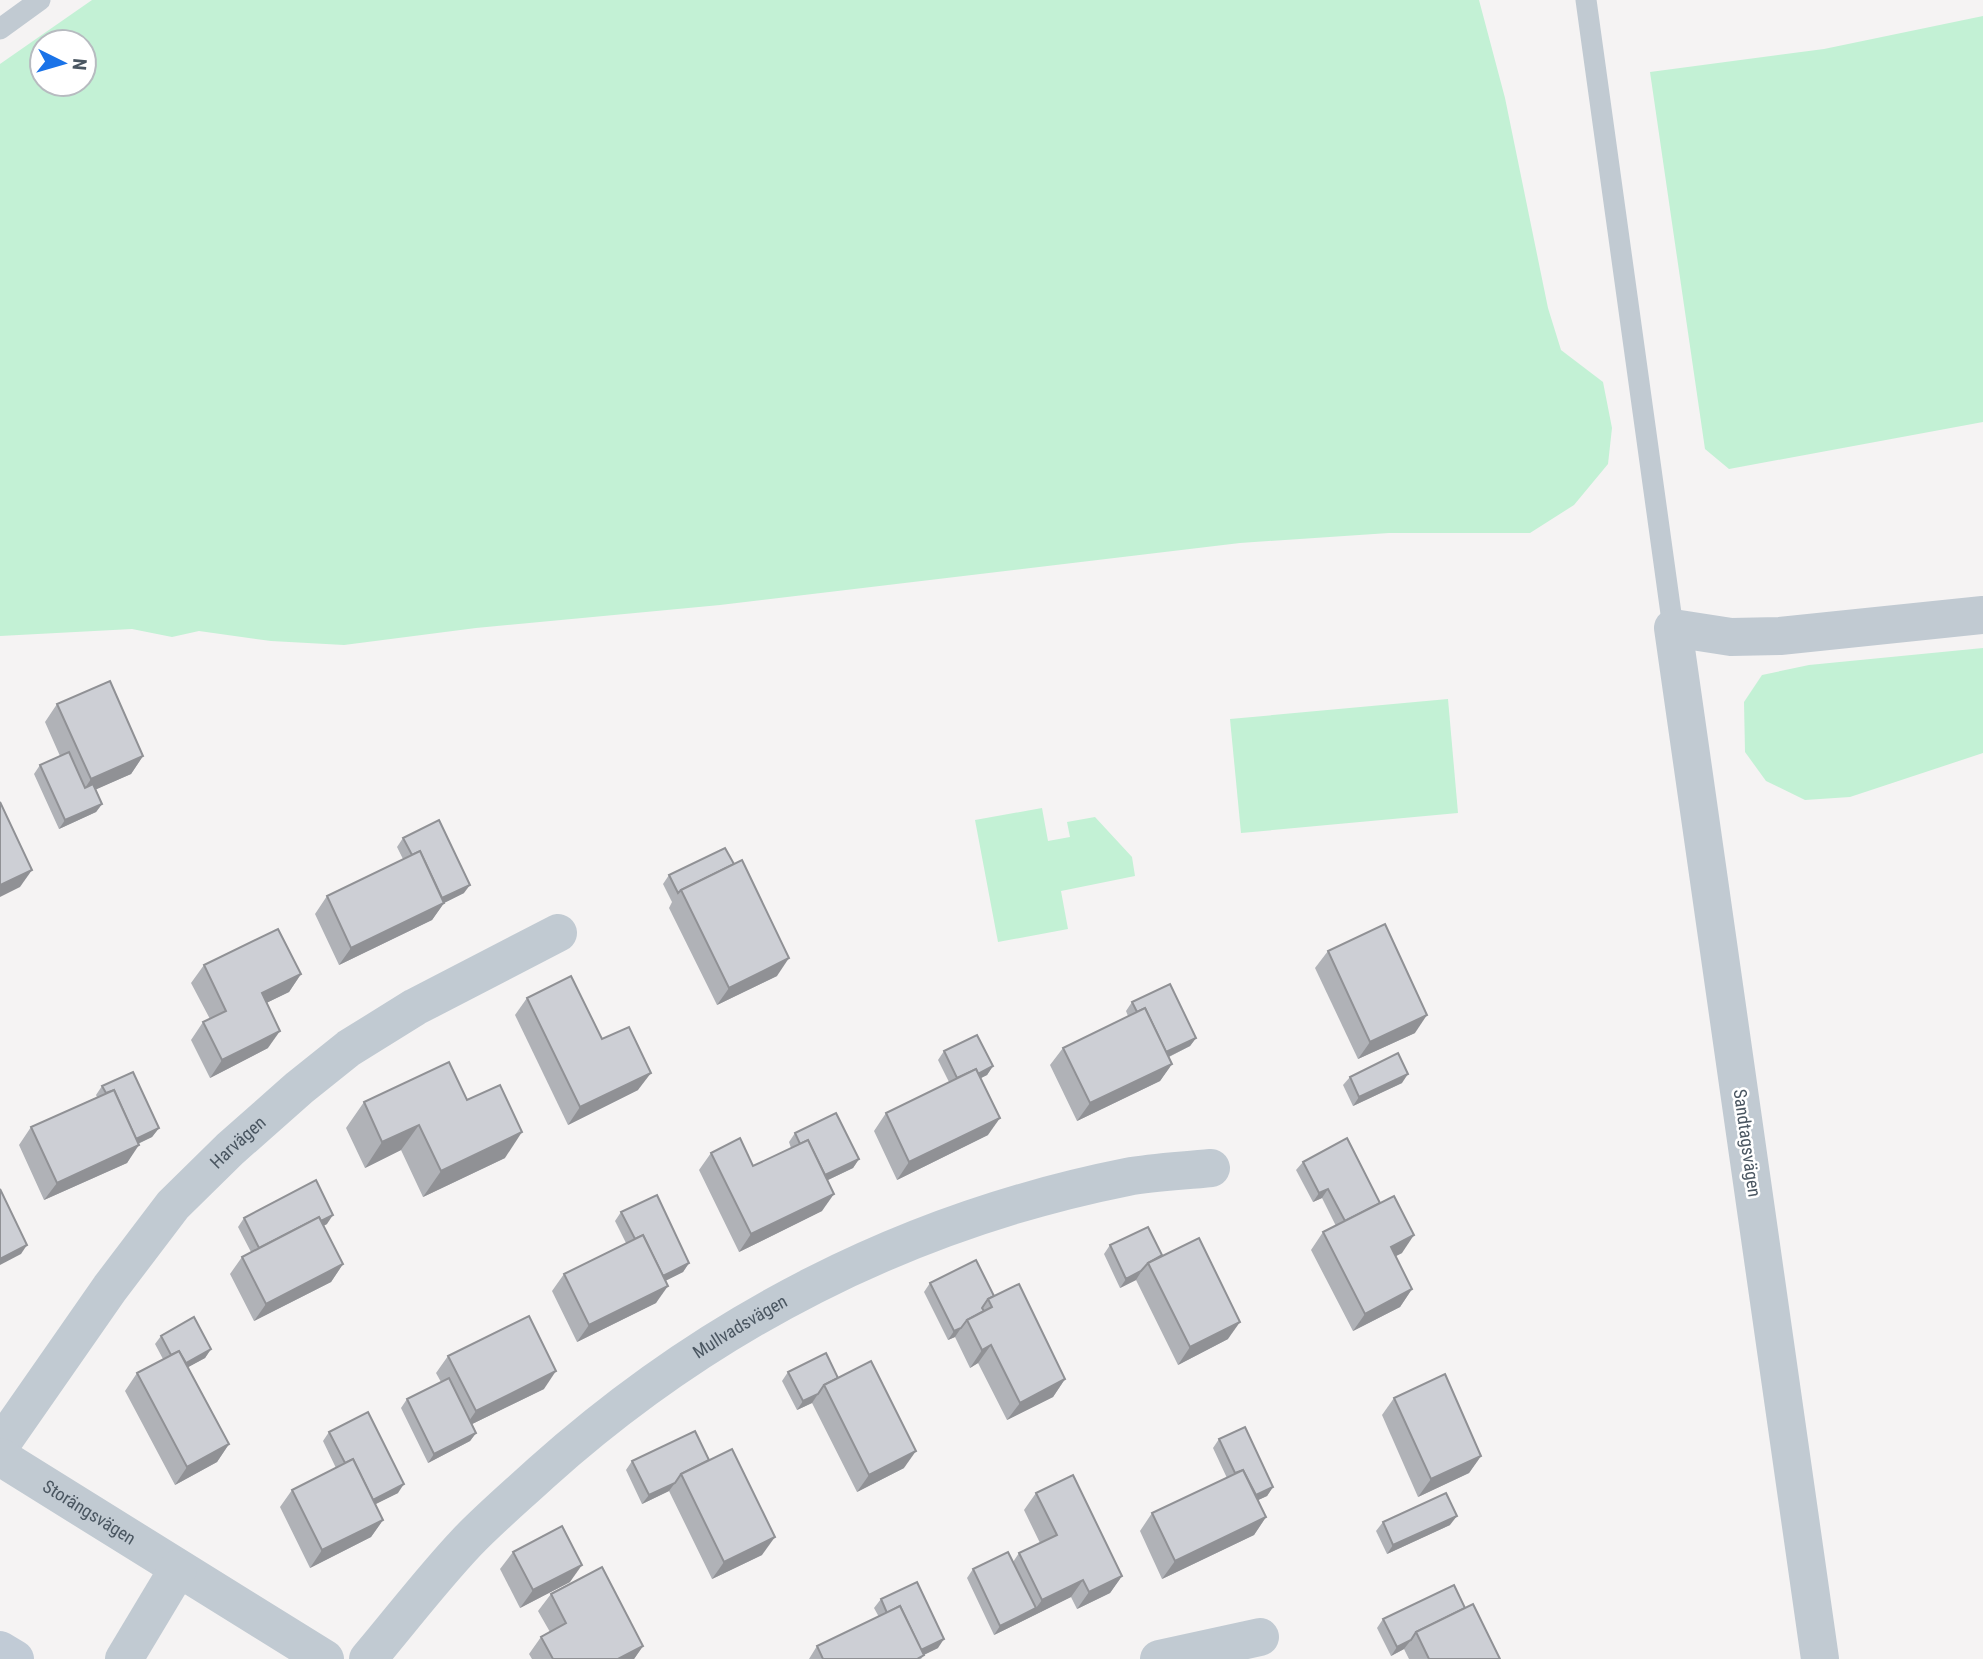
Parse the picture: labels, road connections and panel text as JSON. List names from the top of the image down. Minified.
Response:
{"streets":{"street":["Harvägen","Sandtagsvägen","Mullvadsvägen","Storängsvägen"]},"north":"right"}
